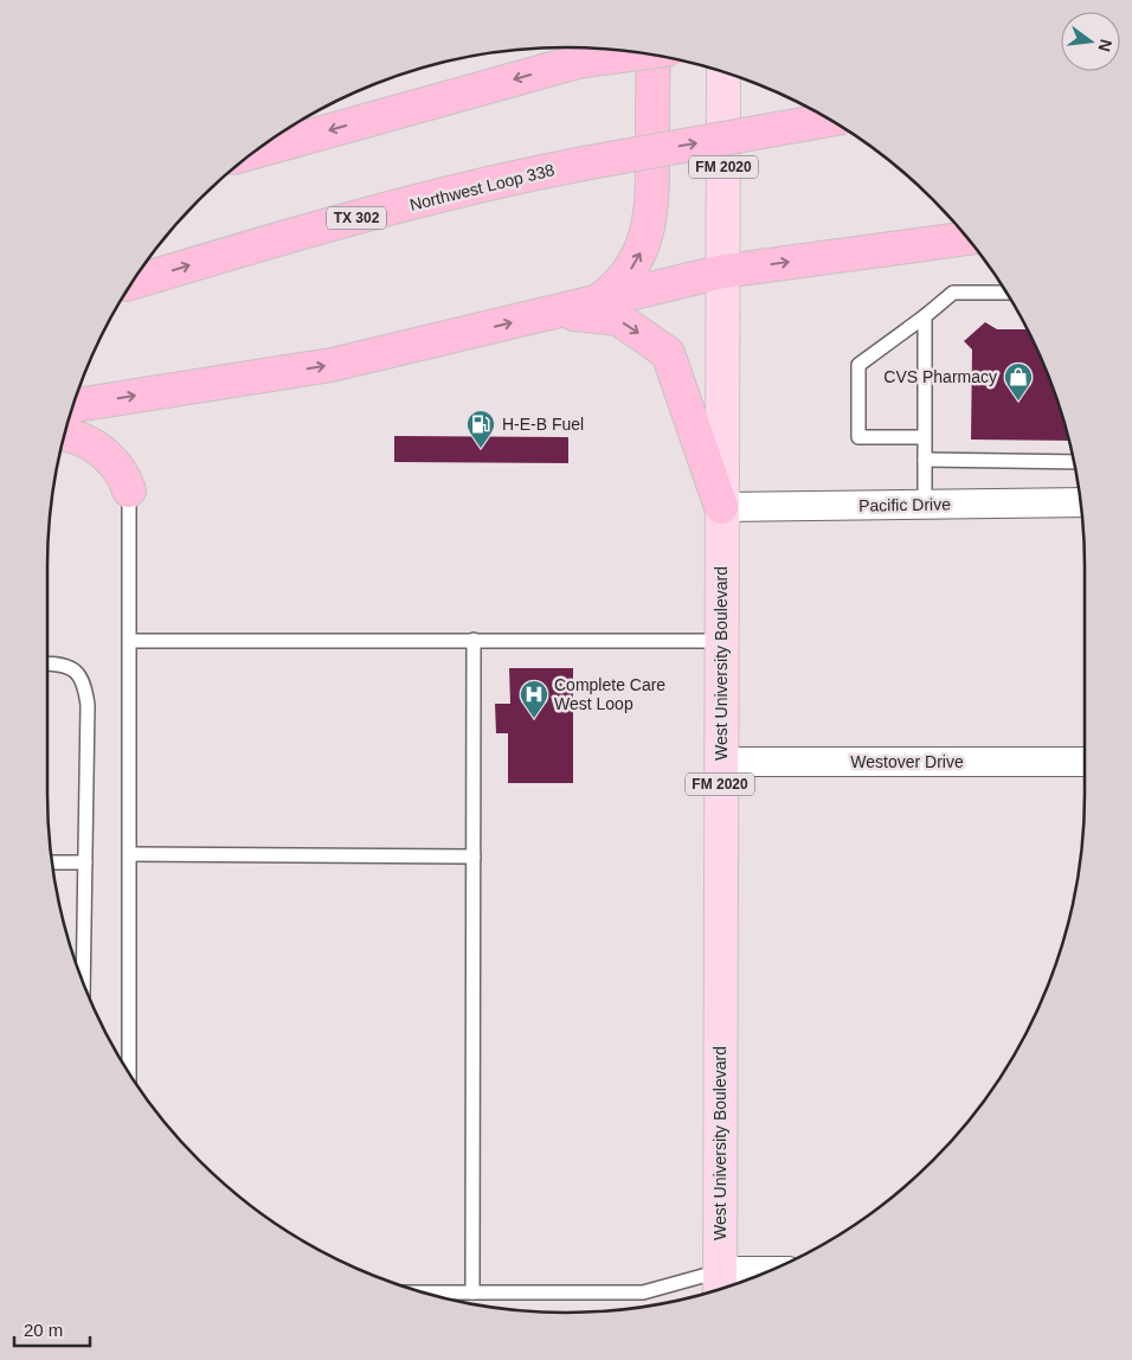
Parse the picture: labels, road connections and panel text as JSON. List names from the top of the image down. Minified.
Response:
{"streets":{"highway":["Northwest Loop 338","TX 302"],"main road":["FM 2020","West University Boulevard"],"street":["Pacific Drive","Westover Drive"]},"crossings":[["Pacific Drive","West University Boulevard"],["West University Boulevard","Westover Drive"]],"places":{"shop":["CVS Pharmacy"],"fuel station":["H-E-B Fuel"],"hospital":["Complete Care West Loop"]},"scale_bar":"20 m","north":"right"}
